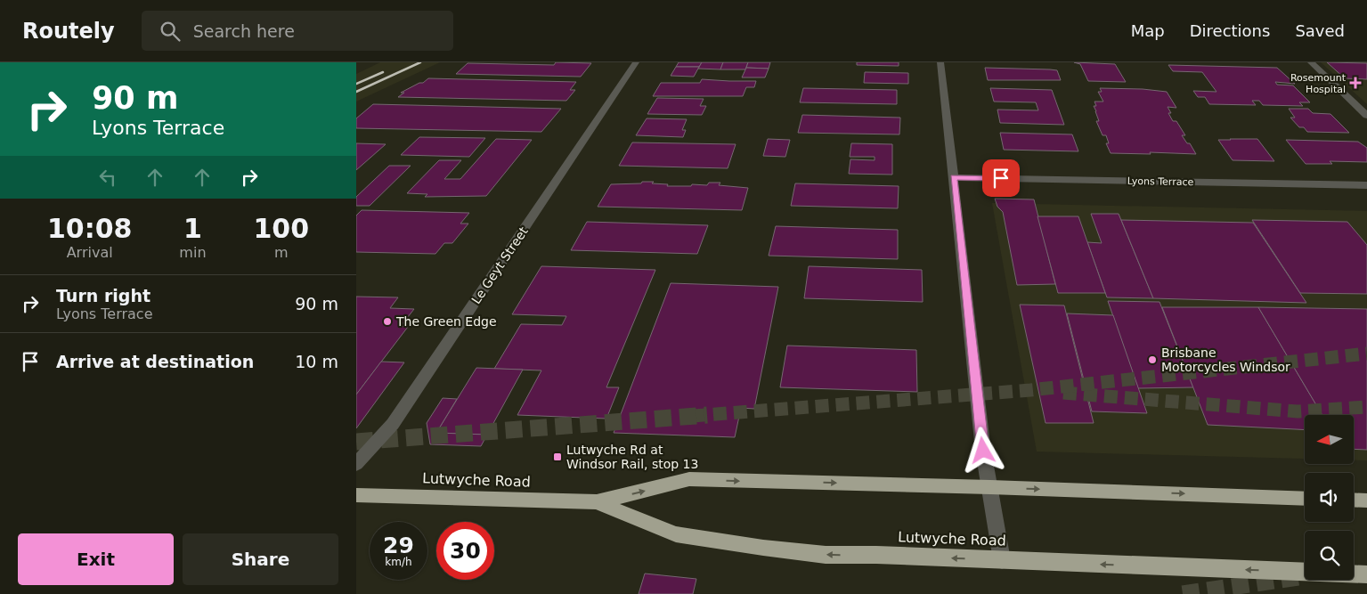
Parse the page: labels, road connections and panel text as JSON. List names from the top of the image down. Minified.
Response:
{"streets":{"highway":["Lutwyche Road"],"street":["Lyons Terrace","Le Geyt Street"]},"places":{"health":["Rosemount Hospital"],"other":["The Green Edge","Brisbane Motorcycles Windsor"],"transit":["Lutwyche Rd at Windsor Rail, stop 13"]},"north":"left","page":{"header":"Routely","search":"Search here","nav":["Map","Directions","Saved"],"turn":["90 m","Lyons Terrace"],"eta":["10:08","Arrival","1","min","100","m"],"list":[{"name":"Turn right","note":"Lyons Terrace","value":"90 m"},{"name":"Arrive at destination","value":"10 m"}],"speed":"29 km/h","limit":"30","buttons":["Exit","Share"]}}
